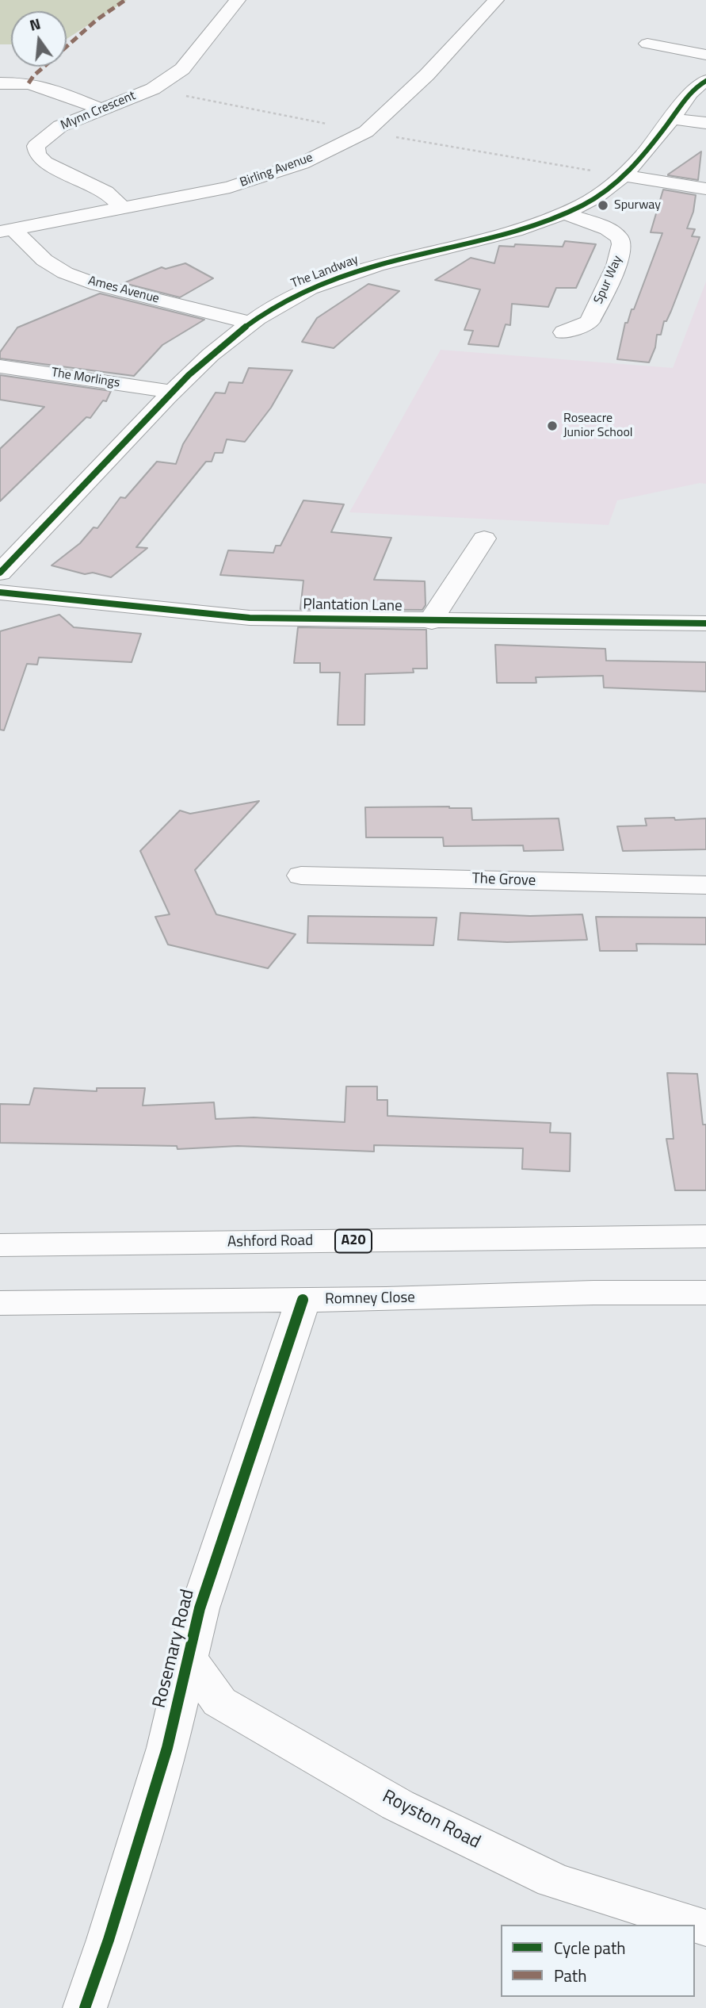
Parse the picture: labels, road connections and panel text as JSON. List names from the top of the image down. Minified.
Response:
{"streets":{"street":["Mynn Crescent","Birling Avenue","The Landway","Spur Way","Ames Avenue","The Morlings","Plantation Lane","The Grove","A20","Ashford Road","Romney Close","Rosemary Road","Royston Road"]},"crossings":[["Mynn Crescent","Birling Avenue"],["Birling Avenue","Ames Avenue"],["The Landway","Spur Way"],["The Landway","Ames Avenue"],["The Landway","The Morlings"],["Romney Close","Rosemary Road"],["Rosemary Road","Royston Road"]],"places":["Spurway","Roseacre Junior School"],"legend":["Cycle path","Path"],"north":"top"}
